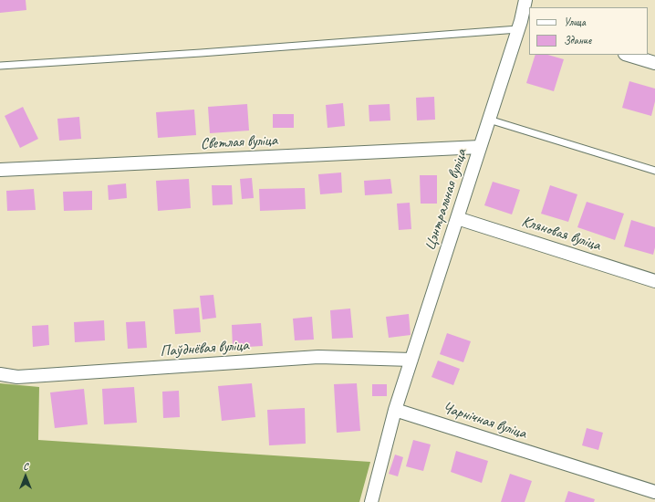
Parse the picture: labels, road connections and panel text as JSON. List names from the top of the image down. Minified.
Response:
{"streets":{"street":["Светлая вуліца","Цэнтральная вуліца","Кляновая вуліца","Паўднёвая вуліца","Чарнічная вуліца"]},"crossings":[["Светлая вуліца","Цэнтральная вуліца"],["Цэнтральная вуліца","Кляновая вуліца"],["Цэнтральная вуліца","Паўднёвая вуліца"],["Цэнтральная вуліца","Чарнічная вуліца"]],"legend":["Улица","Здание"],"north":"top"}
